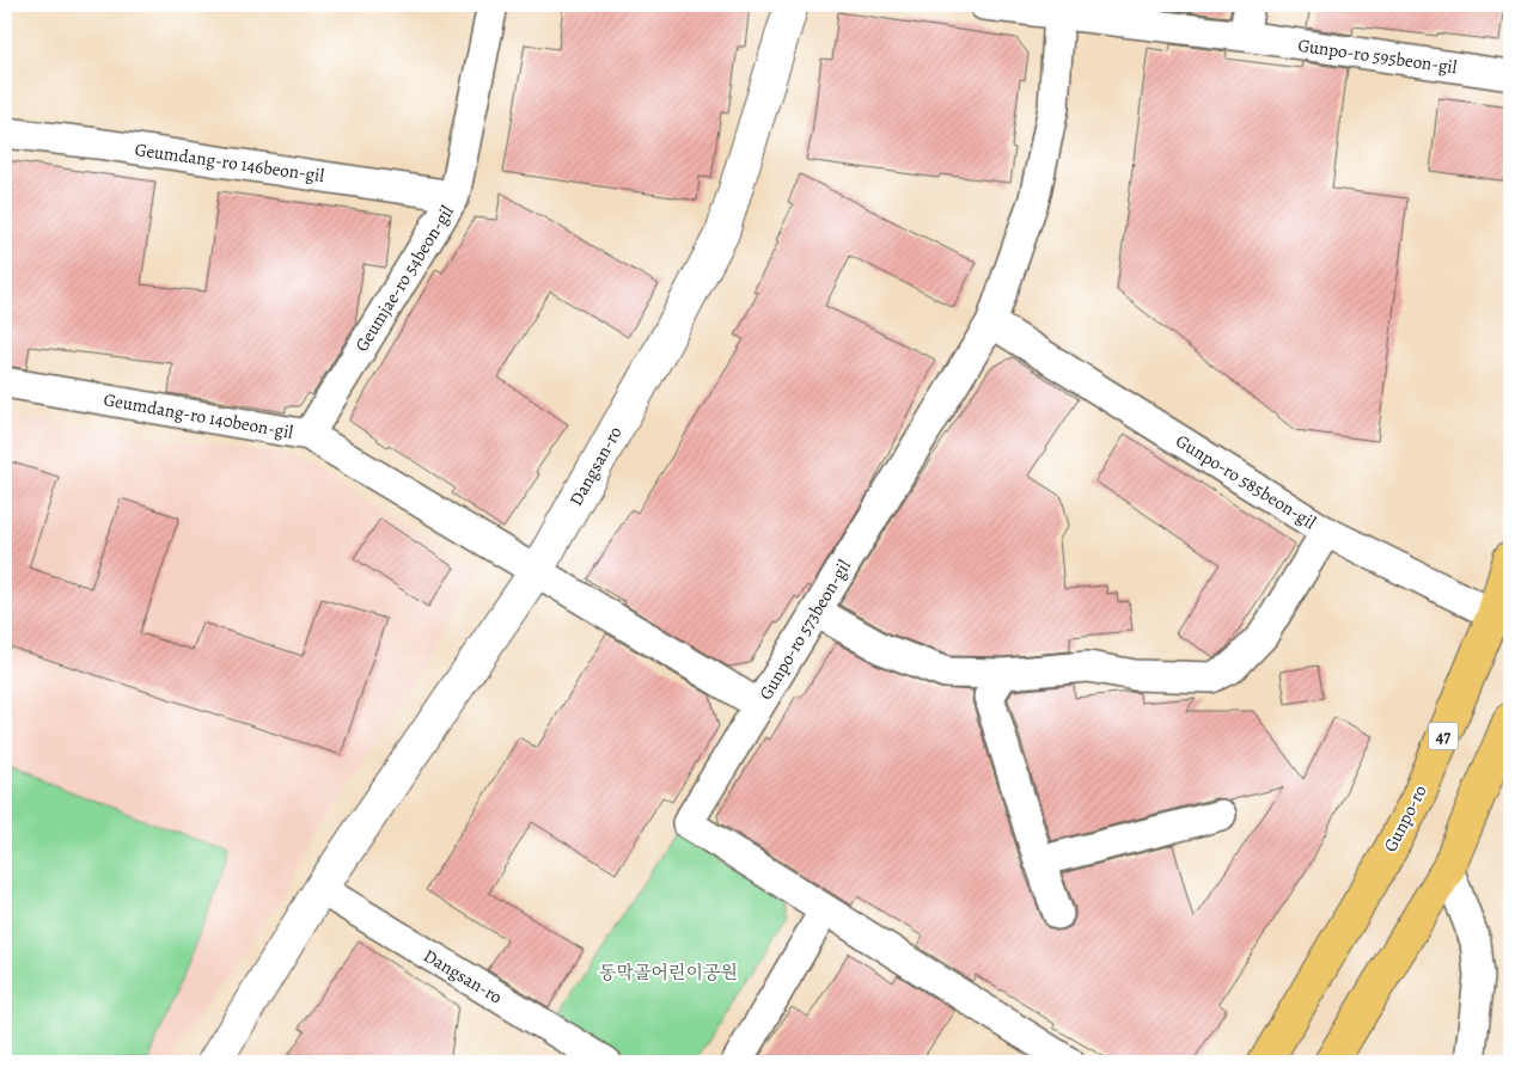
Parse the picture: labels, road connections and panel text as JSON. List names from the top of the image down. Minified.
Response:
{"streets":{"main road":["47","Gunpo-ro"],"street":["Gunpo-ro 595beon-gil","Geumdang-ro 146beon-gil","Geumjae-ro 54beon-gil","Geumdang-ro 140beon-gil","Dangsan-ro","Gunpo-ro 585beon-gil","Gunpo-ro 573beon-gil"]},"crossings":[["Gunpo-ro 595beon-gil","Gunpo-ro 573beon-gil"],["Geumdang-ro 146beon-gil","Geumjae-ro 54beon-gil"],["Geumjae-ro 54beon-gil","Geumdang-ro 140beon-gil"],["Geumdang-ro 140beon-gil","Dangsan-ro"],["Geumdang-ro 140beon-gil","Gunpo-ro 573beon-gil"],["Gunpo-ro 585beon-gil","Gunpo-ro 573beon-gil"],["Gunpo-ro 585beon-gil","Gunpo-ro"]],"parks":["동막골어린이공원"]}
